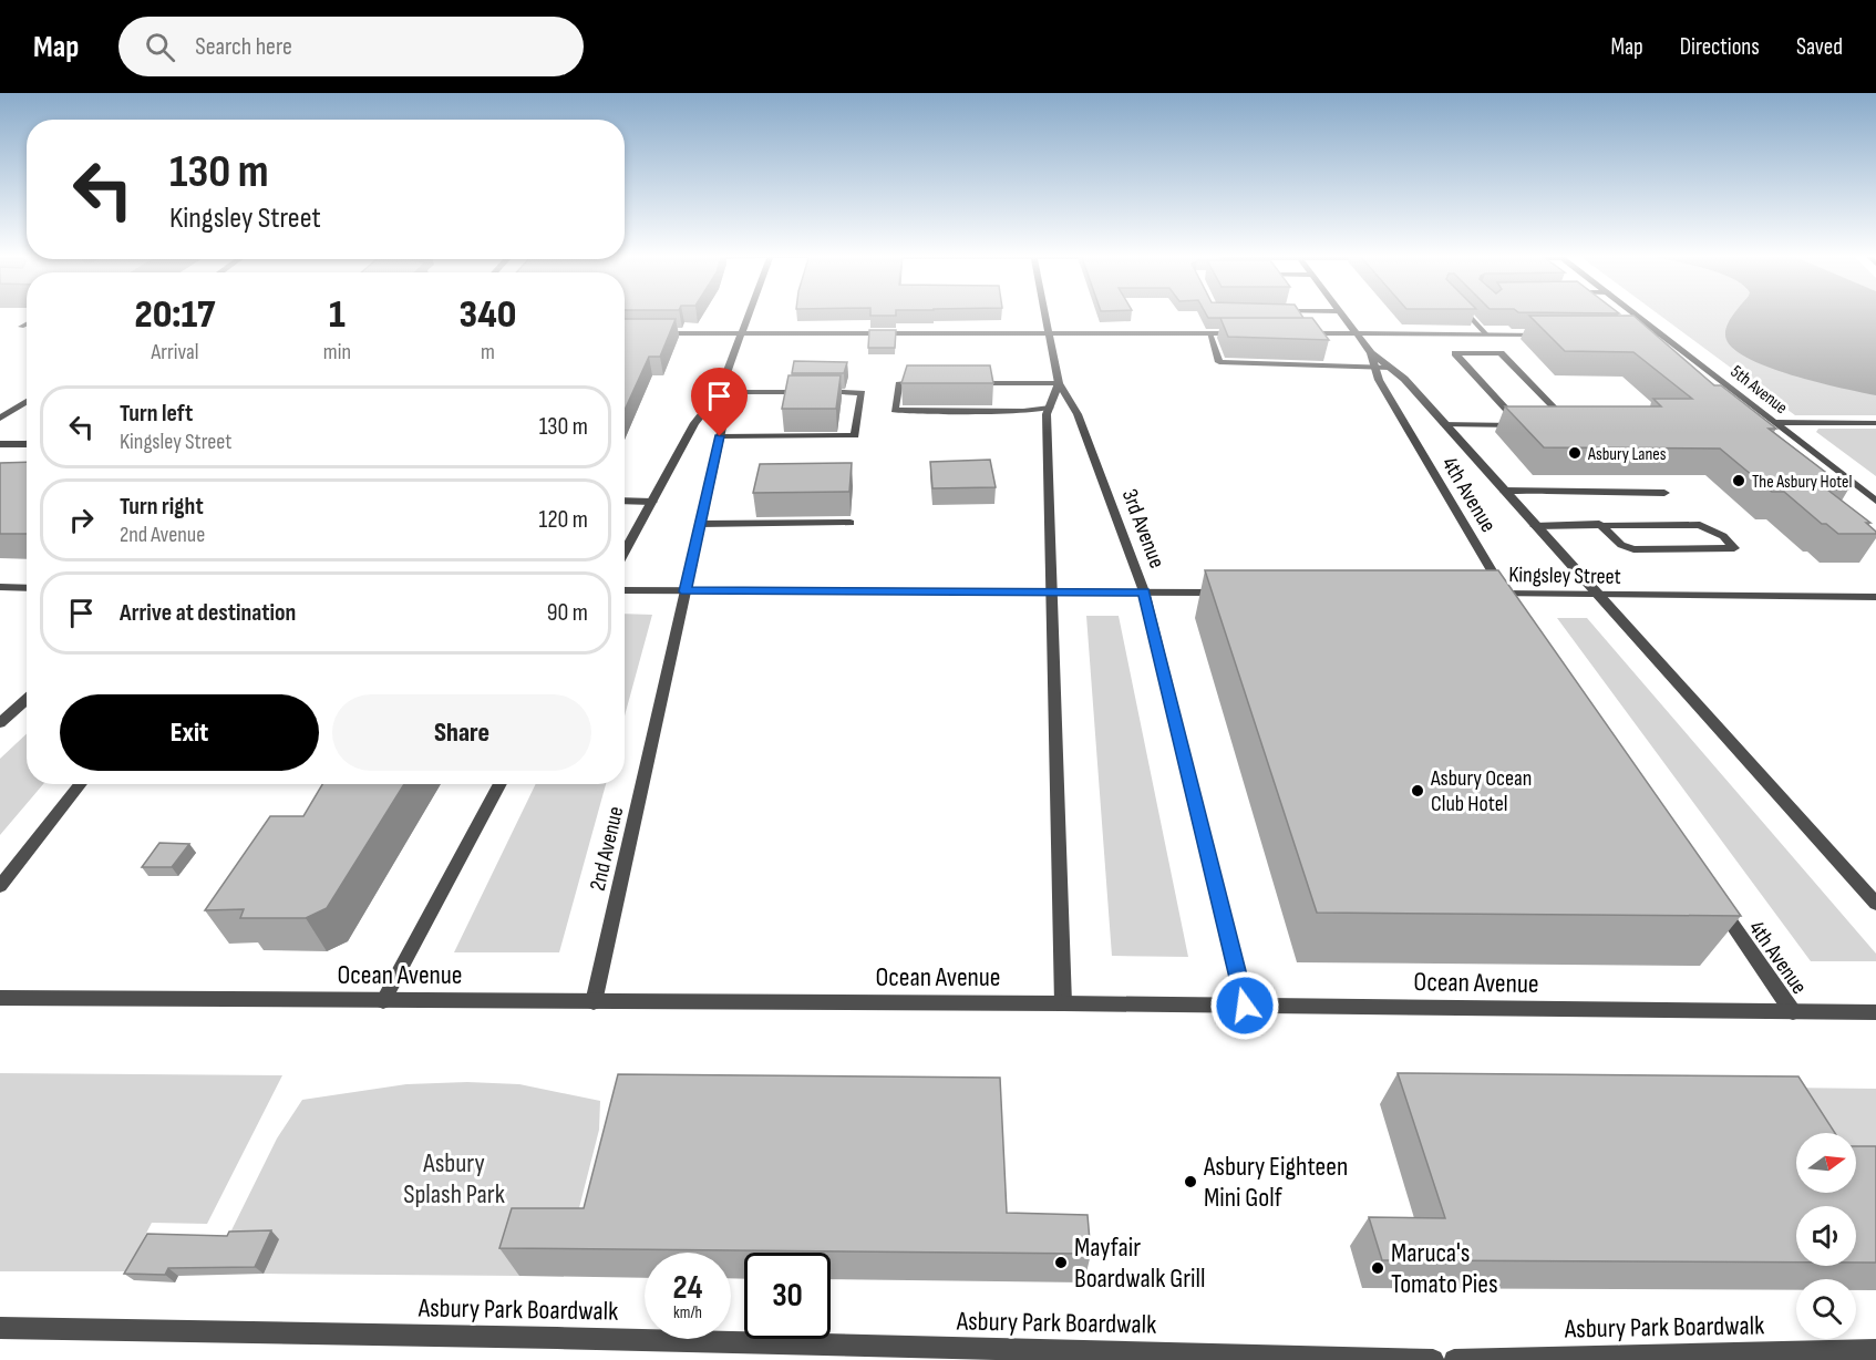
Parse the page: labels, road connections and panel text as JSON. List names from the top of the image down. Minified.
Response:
{"streets":{"street":["5th Avenue","4th Avenue","3rd Avenue","Kingsley Street","2nd Avenue","Ocean Avenue","Asbury Park Boardwalk"]},"crossings":[["4th Avenue","Kingsley Street"],["4th Avenue","Ocean Avenue"],["3rd Avenue","Ocean Avenue"],["2nd Avenue","Ocean Avenue"]],"parks":["Asbury Splash Park"],"places":["Asbury Lanes","The Asbury Hotel","Asbury Ocean Club Hotel","Asbury Eighteen Mini Golf","Mayfair Boardwalk Grill","Maruca's Tomato Pies"],"north":"right","page":{"header":"Map","search":"Search here","nav":["Map","Directions","Saved"],"turn":["130 m","Kingsley Street"],"eta":["20:17","Arrival","1","min","340","m"],"list":[{"name":"Turn left","note":"Kingsley Street","value":"130 m"},{"name":"Turn right","note":"2nd Avenue","value":"120 m"},{"name":"Arrive at destination","value":"90 m"}],"buttons":["Exit","Share"],"speed":"24 km/h","limit":"30"}}
